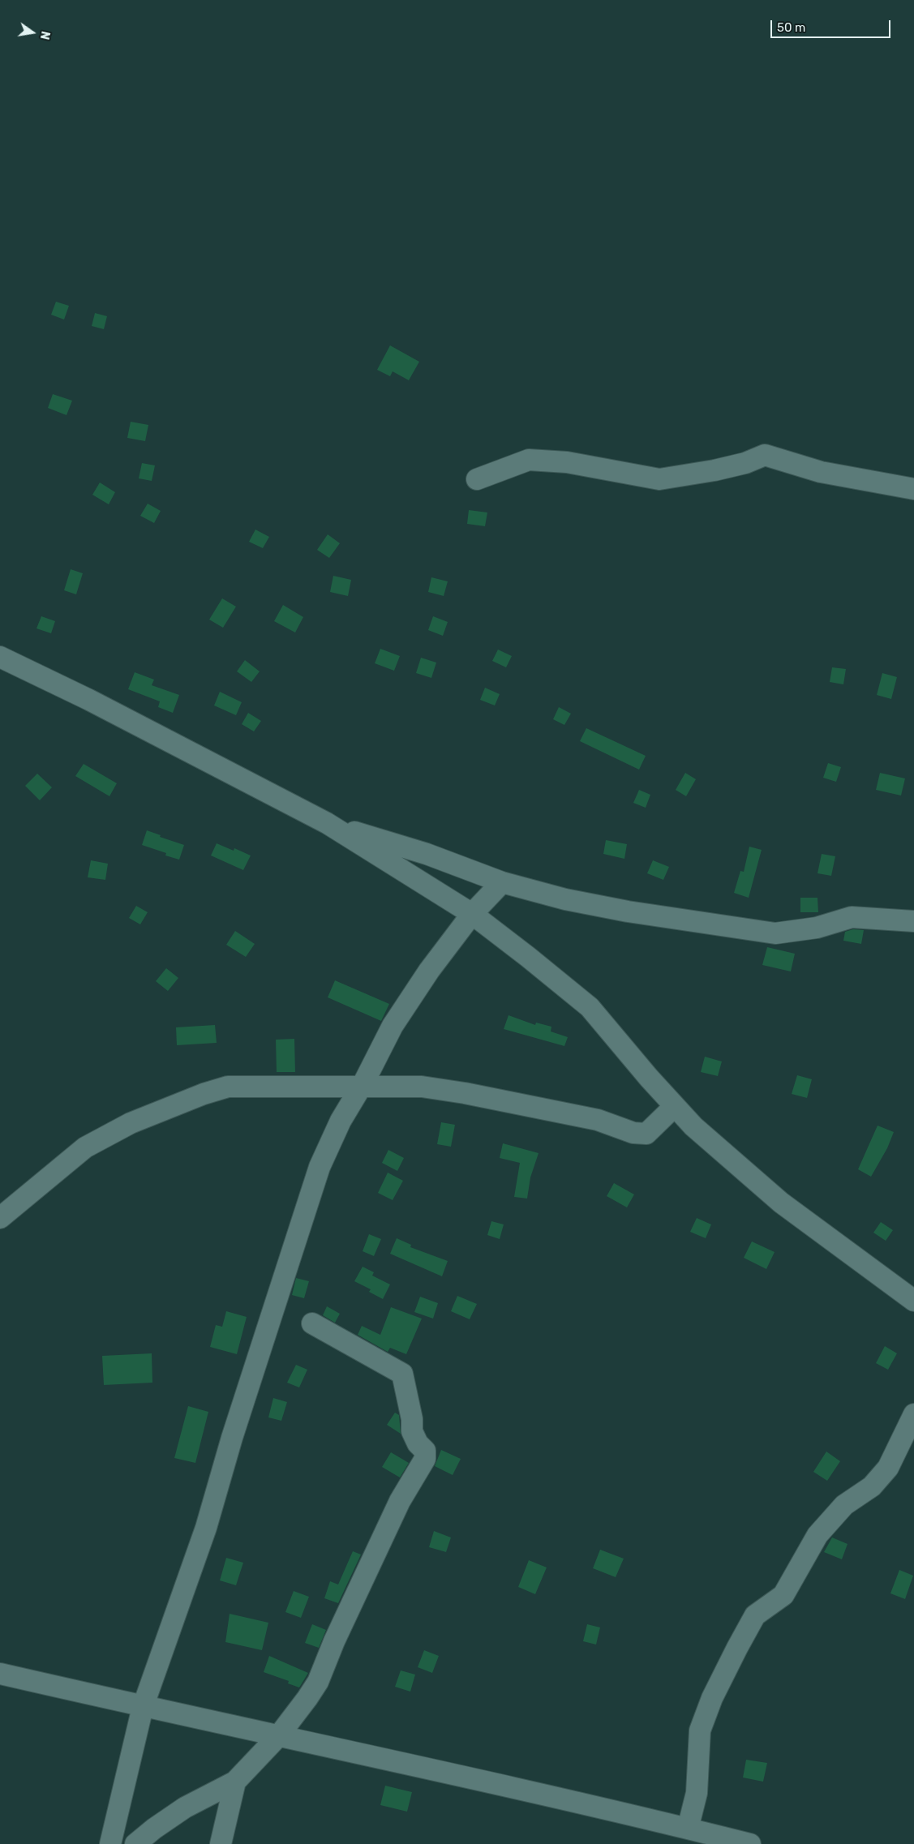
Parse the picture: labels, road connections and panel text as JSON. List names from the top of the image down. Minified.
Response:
{"scale_bar":"50 m","north":"right"}
